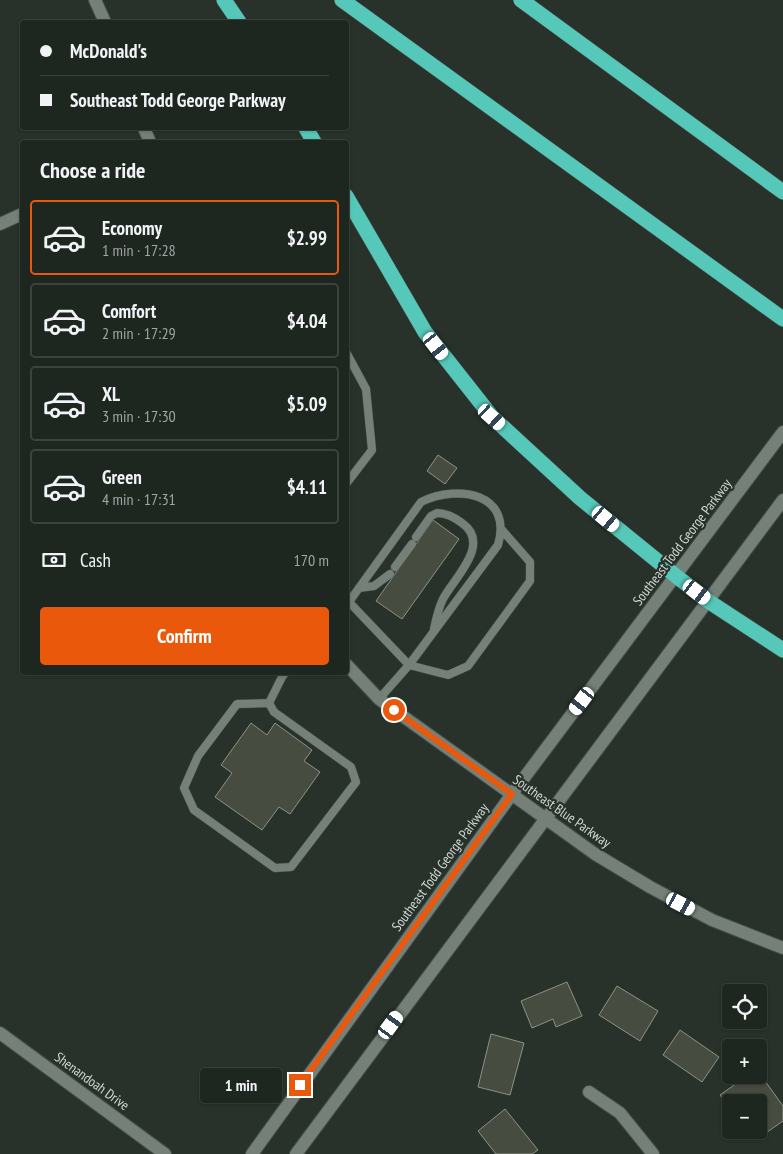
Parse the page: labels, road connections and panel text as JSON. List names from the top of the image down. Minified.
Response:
{"streets":{"main road":["Southeast Todd George Parkway","Southeast Blue Parkway","Shenandoah Drive"]},"crossings":[["Southeast Todd George Parkway","Southeast Blue Parkway"]],"page":{"banner":["McDonald's","Southeast Todd George Parkway"],"heading":"Choose a ride","list":[{"name":"Economy","note":"1 min · 17:28","value":"$2.99"},{"name":"Comfort","note":"2 min · 17:29","value":"$4.04"},{"name":"XL","note":"3 min · 17:30","value":"$5.09"},{"name":"Green","note":"4 min · 17:31","value":"$4.11"}],"pay":["Cash","170 m"],"buttons":"Confirm","map_buttons":["+","−"],"bubble":"1 min"}}
